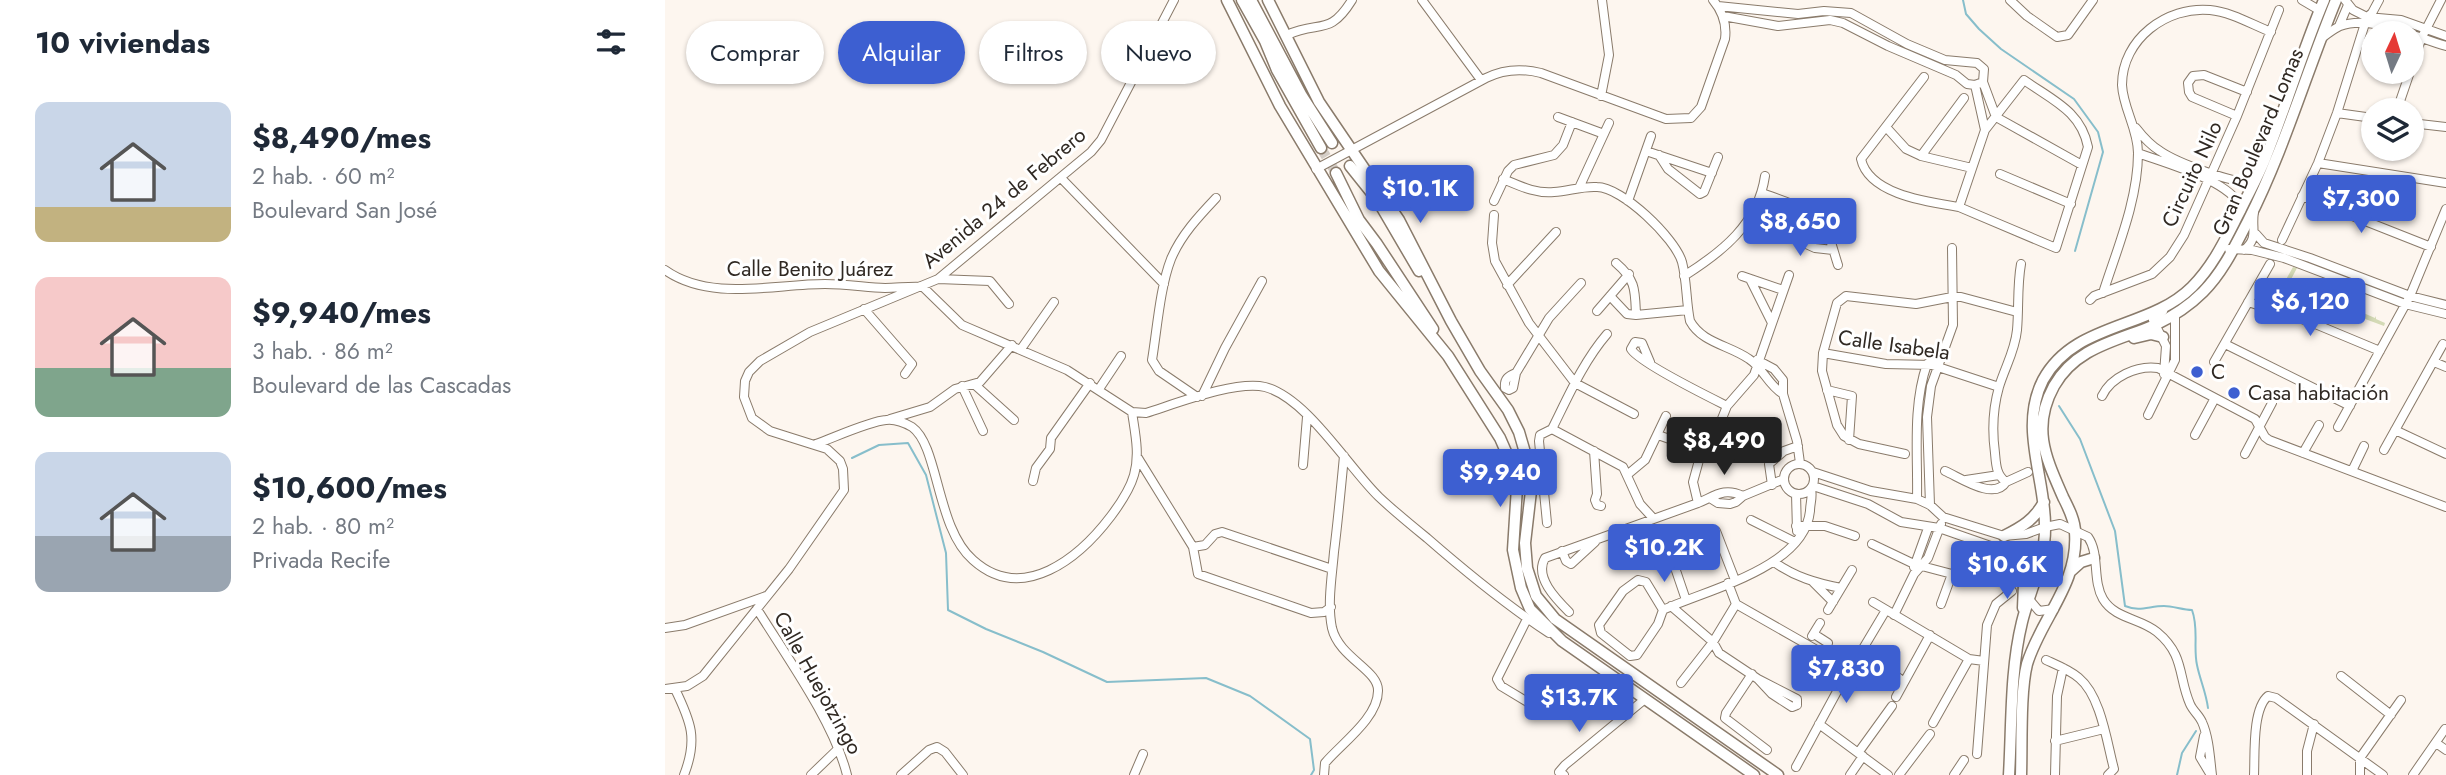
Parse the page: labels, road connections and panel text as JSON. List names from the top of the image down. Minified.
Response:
{"streets":{"main road":["Gran Boulevard Lomas"],"street":["Circuito Nilo","Avenida 24 de Febrero","Calle Benito Juárez","Calle Isabela","Calle Huejotzingo"]},"crossings":[["Avenida 24 de Febrero","Calle Benito Juárez"]],"places":["C","Casa habitación"],"north":"top","page":{"heading":"10 viviendas","chip":["Comprar","Alquilar","Filtros","Nuevo"],"list":[{"name":"$8,490/mes","note":"2 hab. · 60 m² · Boulevard San José"},{"name":"$9,940/mes","note":"3 hab. · 86 m² · Boulevard de las Cascadas"},{"name":"$10,600/mes","note":"2 hab. · 80 m² · Privada Recife"}],"price":["$10.1K","$7,300","$8,650","$6,120","$8,490","$9,940","$10.2K","$10.6K","$7,830","$13.7K"]}}
